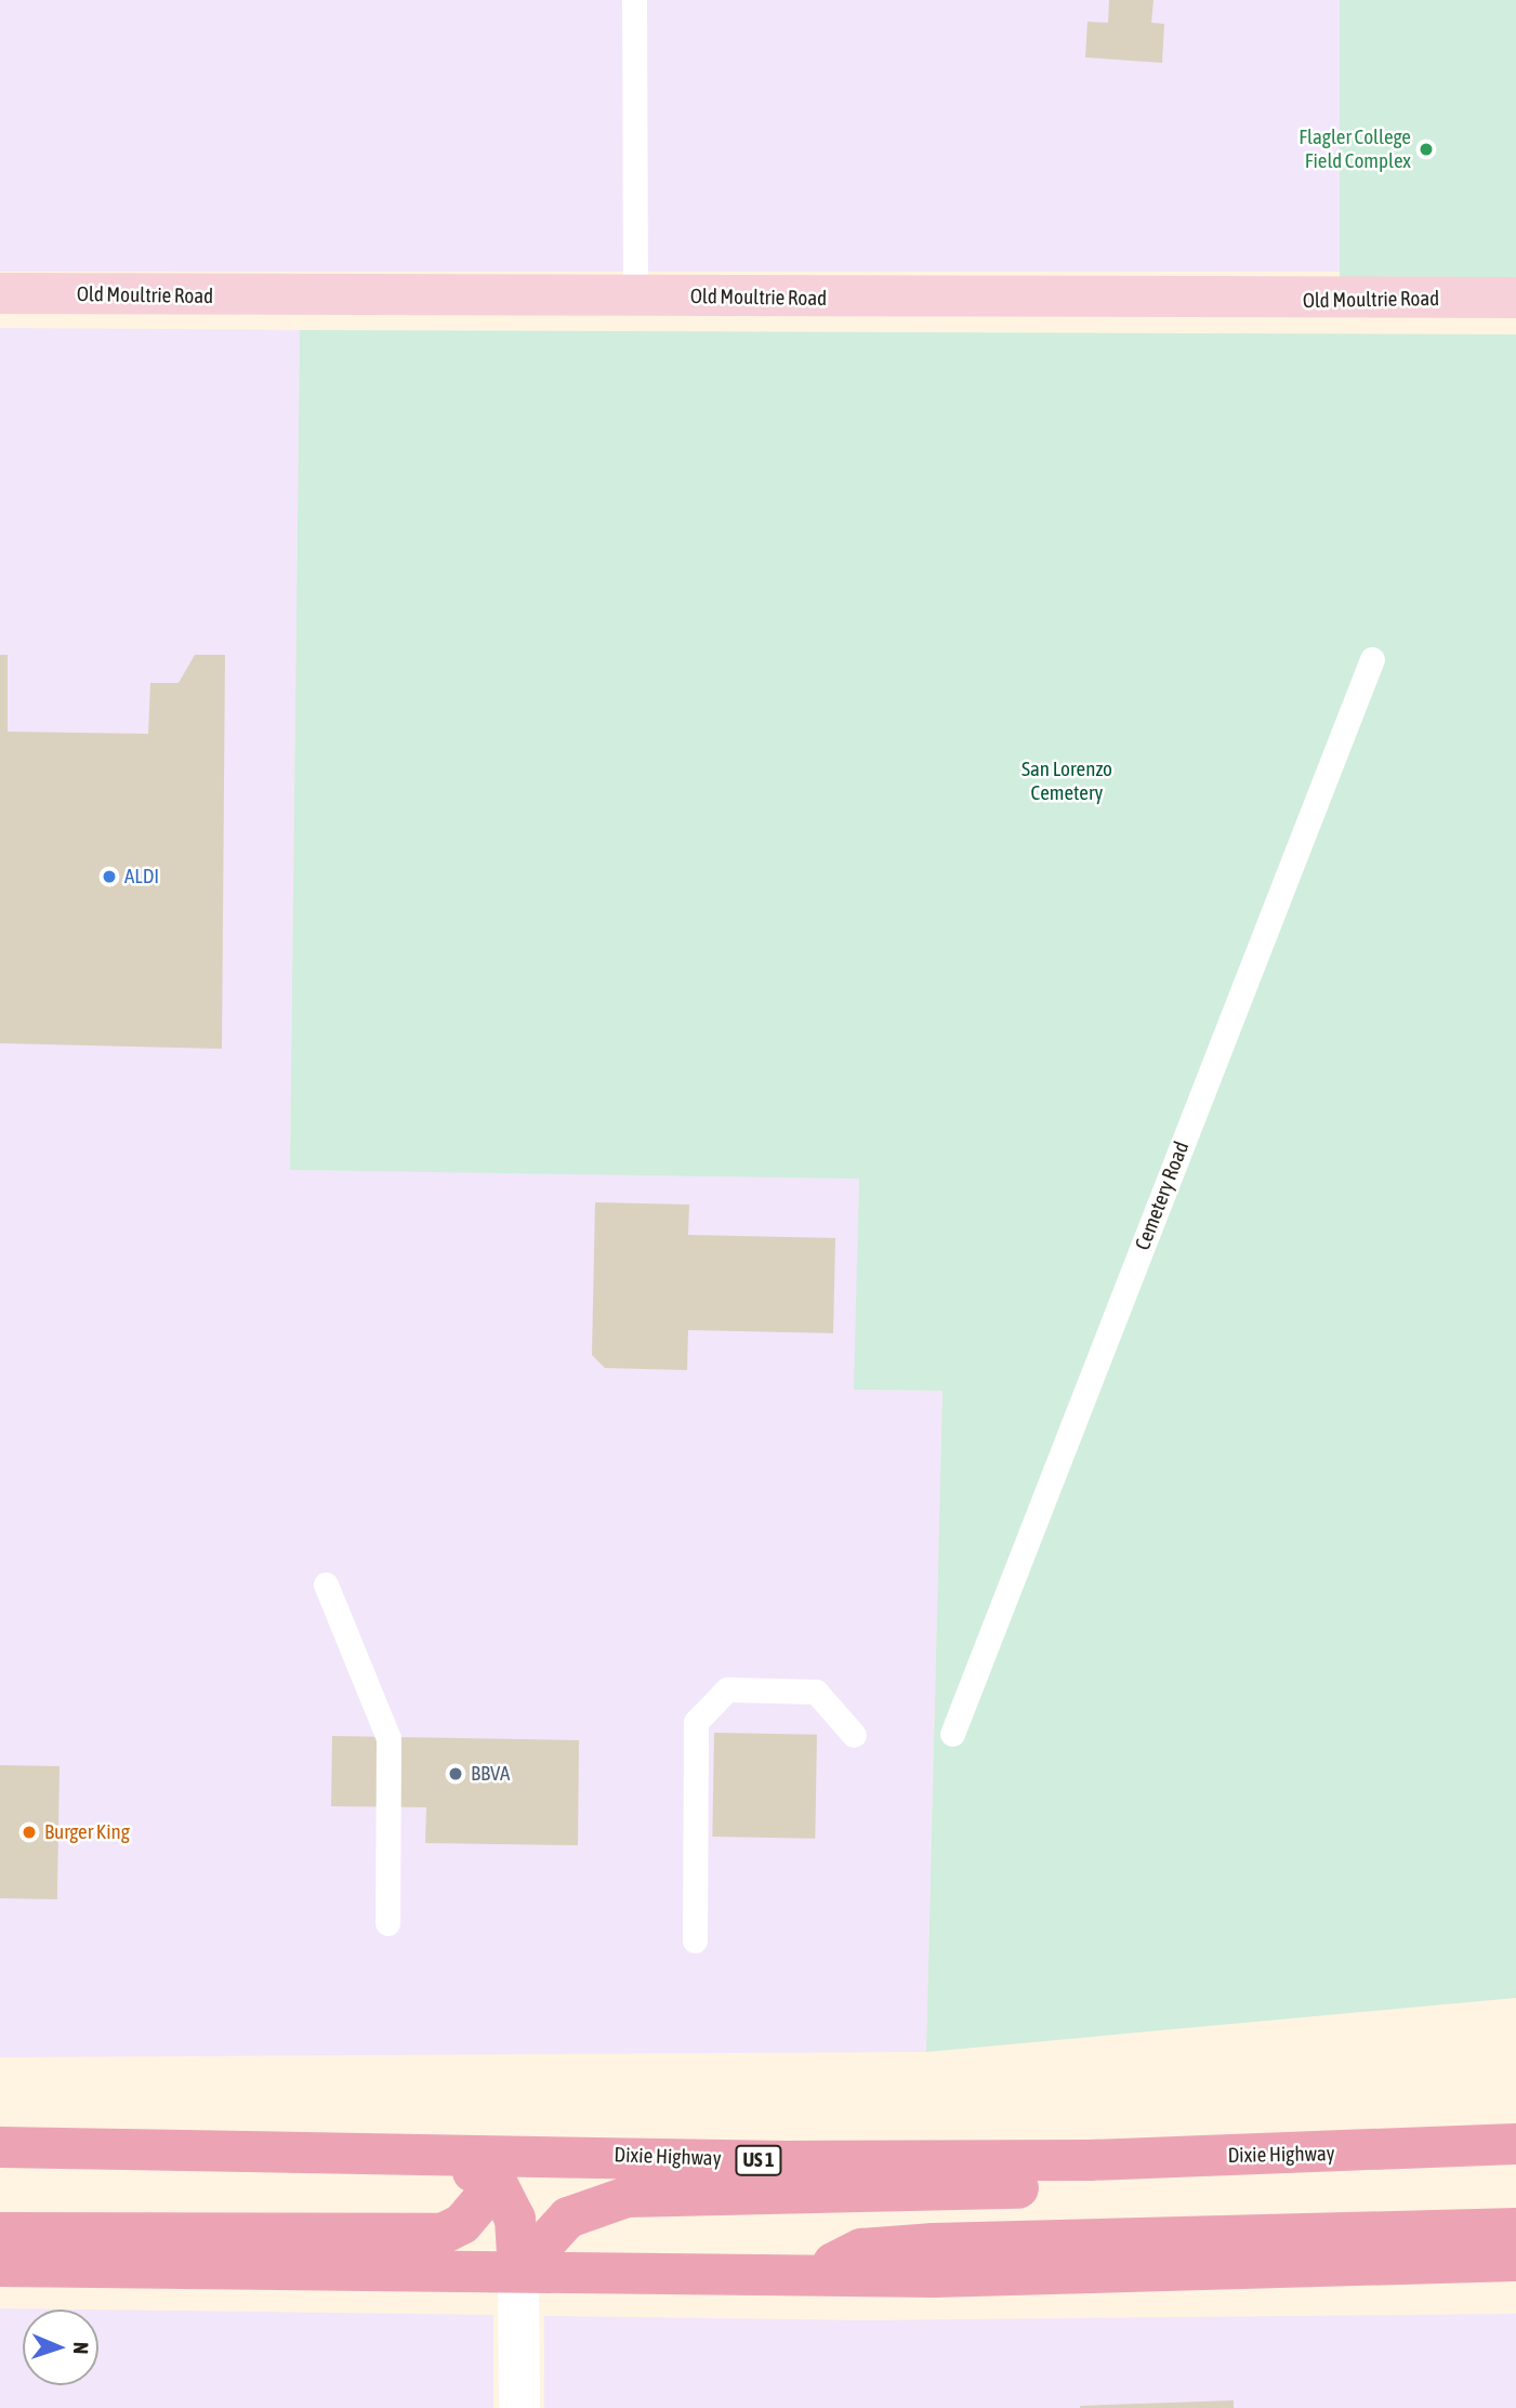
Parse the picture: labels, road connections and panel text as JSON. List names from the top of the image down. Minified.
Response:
{"streets":{"main road":["Old Moultrie Road","Dixie Highway","US 1"],"lane":["Cemetery Road"]},"parks":["San Lorenzo Cemetery"],"places":["Flagler College Field Complex","ALDI","BBVA","Burger King"],"north":"right"}
